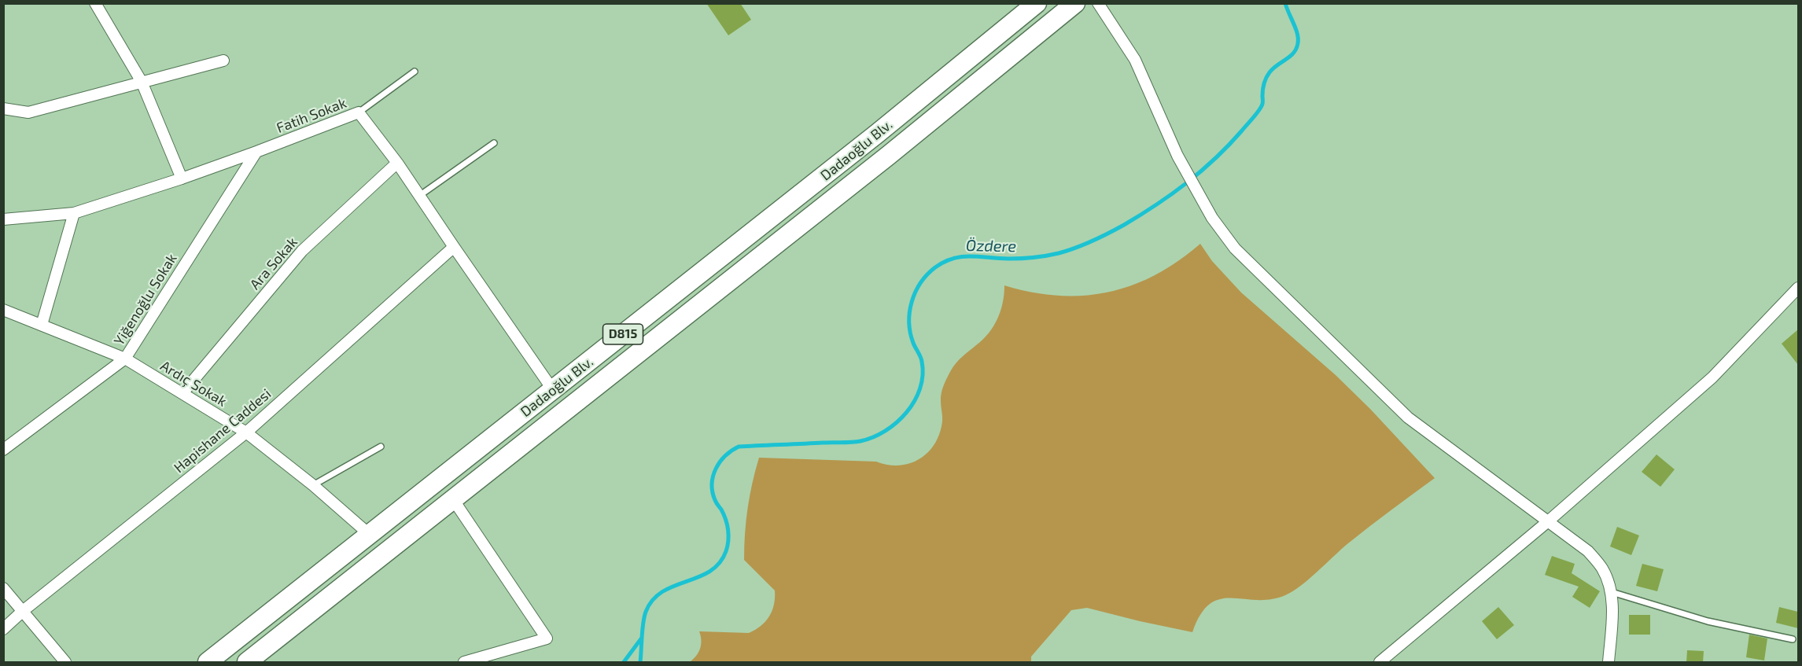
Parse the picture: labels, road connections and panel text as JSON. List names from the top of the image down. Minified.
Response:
{"streets":{"highway":["Dadaoğlu Blv.","D815"],"street":["Fatih Sokak","Ara Sokak","Yiğenoğlu Sokak","Ardıç Sokak","Hapishane Caddesi"]},"crossings":[["Fatih Sokak","Dadaoğlu Blv."],["Fatih Sokak","Ara Sokak"],["Fatih Sokak","Yiğenoğlu Sokak"],["Fatih Sokak","Hapishane Caddesi"],["Dadaoğlu Blv.","Ardıç Sokak"],["Ara Sokak","Ardıç Sokak"],["Yiğenoğlu Sokak","Ardıç Sokak"],["Ardıç Sokak","Hapishane Caddesi"]],"water":["Özdere"]}
